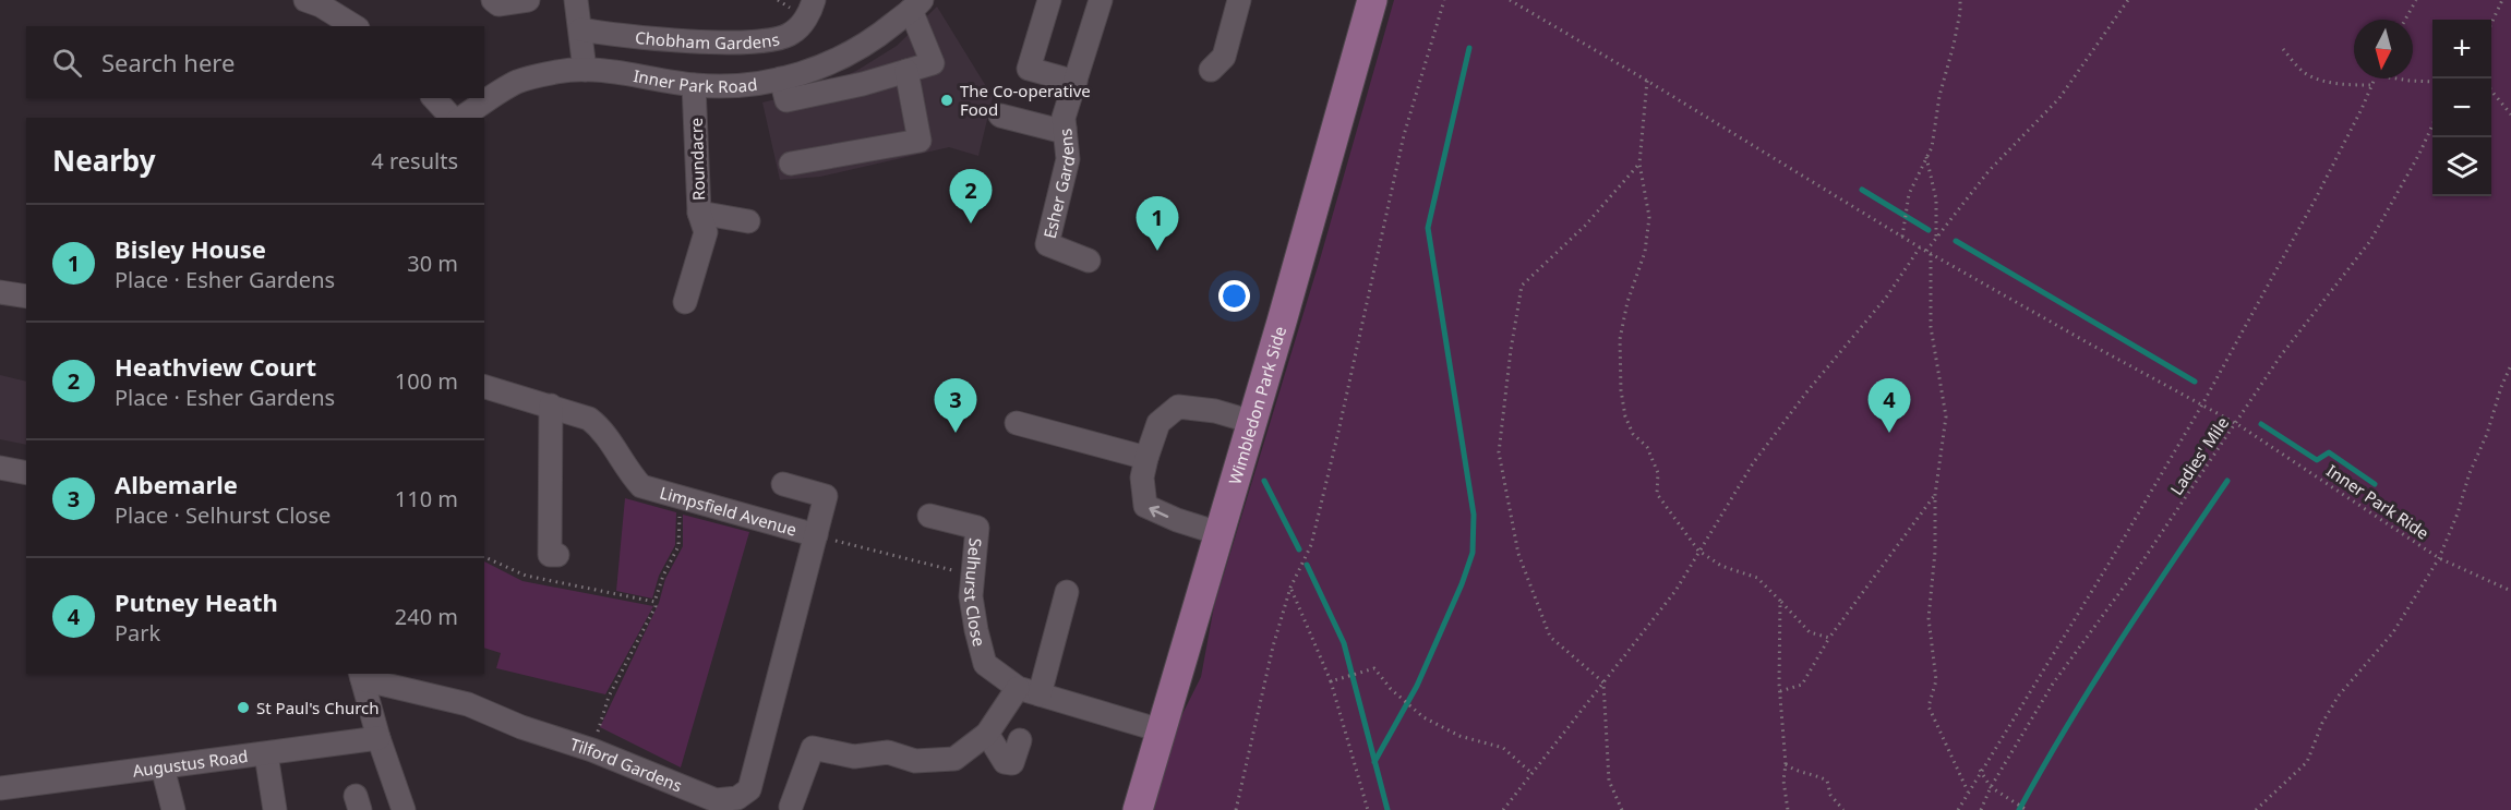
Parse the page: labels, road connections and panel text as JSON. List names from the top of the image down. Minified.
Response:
{"streets":{"main road":["Wimbledon Park Side"],"street":["Chobham Gardens","Inner Park Road","Roundacre","Esher Gardens","Limpsfield Avenue","Selhurst Close","Augustus Road","Tilford Gardens"],"path":["Ladies' Mile","Inner Park Ride"]},"crossings":[["Inner Park Road","Roundacre"],["Wimbledon Park Side","Selhurst Close"],["Ladies' Mile","Inner Park Ride"],["Limpsfield Avenue","Tilford Gardens"]],"places":["The Co-operative Food","St Paul's Church"],"north":"bottom","page":{"map_buttons":["+","−"],"search":"Search here","heading":["Nearby","4 results"],"pins":["2","1","3","4"],"list":[{"mark":"1","name":"Bisley House","note":"Place · Esher Gardens","value":"30 m"},{"mark":"2","name":"Heathview Court","note":"Place · Esher Gardens","value":"100 m"},{"mark":"3","name":"Albemarle","note":"Place · Selhurst Close","value":"110 m"},{"mark":"4","name":"Putney Heath","note":"Park","value":"240 m"}]}}
